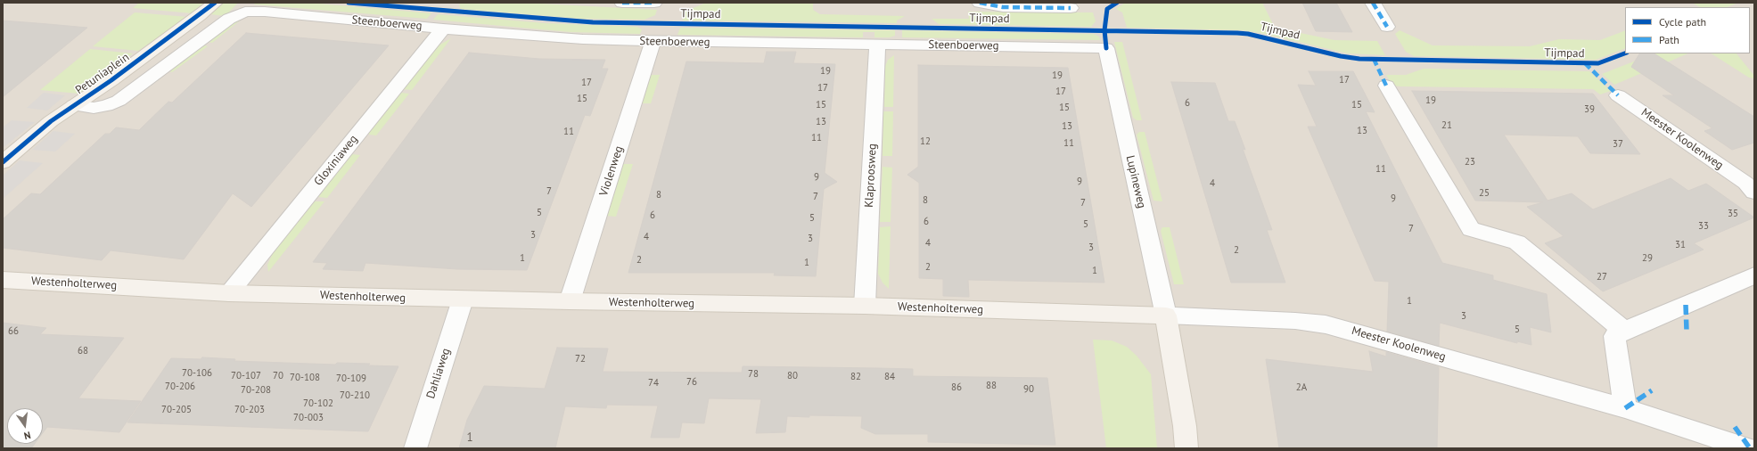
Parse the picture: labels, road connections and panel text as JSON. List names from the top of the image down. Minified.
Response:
{"streets":{"street":["Steenboerweg","Petuniaplein","Meester Koolenweg","Gloxiniaweg","Violenweg","Klaproosweg","Lupineweg","Westenholterweg","Dahliaweg"],"cycle path":["Tijmpad"]},"crossings":[["Steenboerweg","Petuniaplein"],["Steenboerweg","Gloxiniaweg"],["Steenboerweg","Violenweg"],["Steenboerweg","Klaproosweg"],["Steenboerweg","Lupineweg"],["Meester Koolenweg","Lupineweg"],["Meester Koolenweg","Westenholterweg"],["Gloxiniaweg","Westenholterweg"],["Violenweg","Westenholterweg"],["Klaproosweg","Westenholterweg"],["Lupineweg","Westenholterweg"],["Westenholterweg","Dahliaweg"]],"house_numbers":["19","19","17","17","17","17","15","19","6","15","15","15","39","13","21","13","13","11","11","12","11","37","23","11","9","9","4","7","25","8","7","9","8","7","5","35","6","5","6","5","33","7","3","4","3","4","31","3","2","1","29","2","1","2","1","27","1","3","5","66","68","72","70-106","78","70-107","70","80","82","84","70-108","70-109","76","74","88","70-206","86","2A","90","70-208","70-210","70-102","70-205","70-203","70-003","1"],"legend":["Cycle path","Path"],"north":"bottom"}
